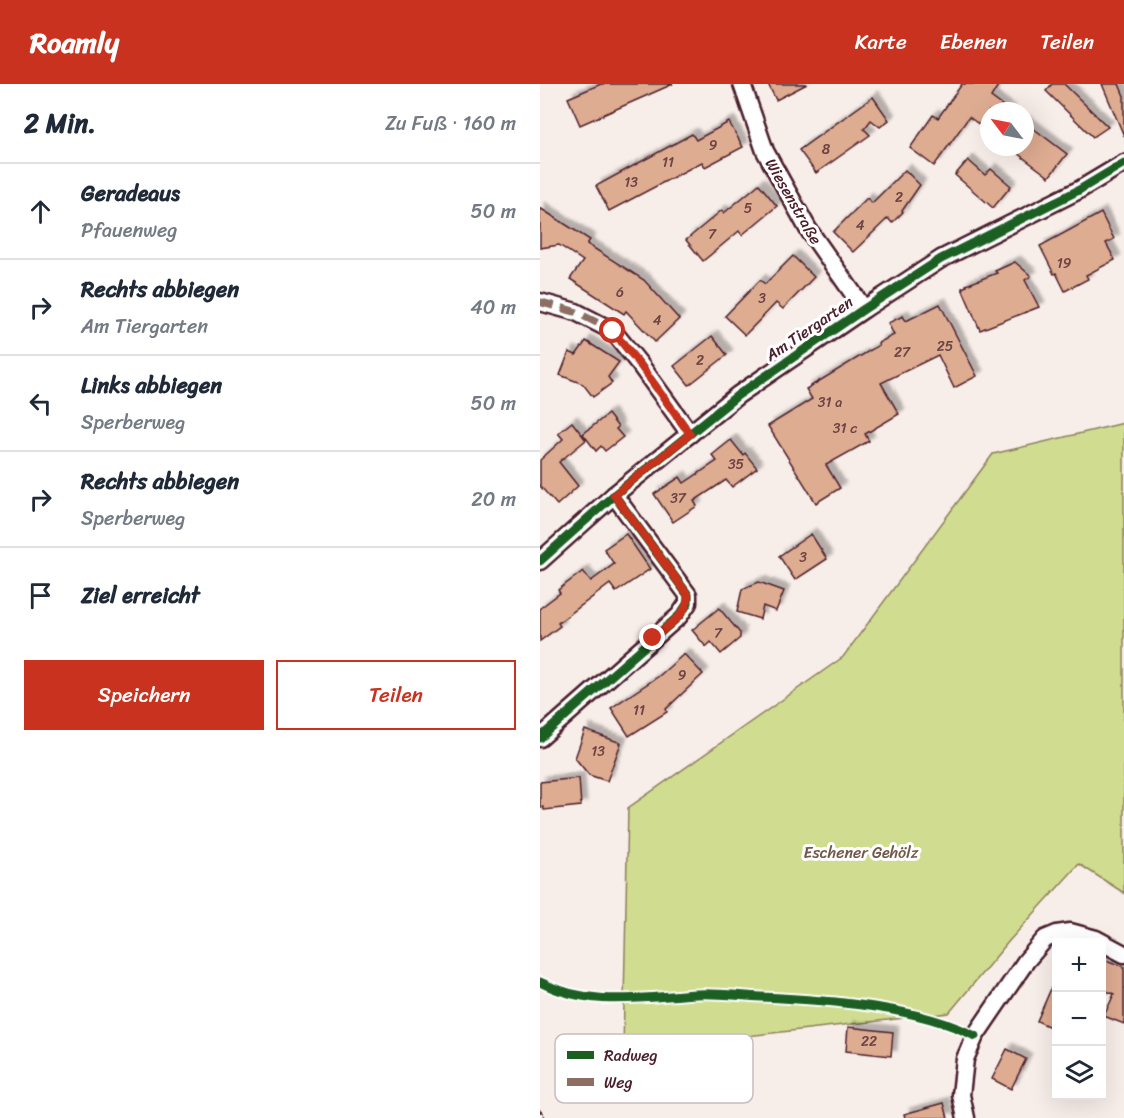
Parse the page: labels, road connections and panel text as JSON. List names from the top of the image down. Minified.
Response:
{"streets":{"street":["Wiesenstraße","Am Tiergarten"]},"crossings":[["Wiesenstraße","Am Tiergarten"]],"parks":["Eschener Gehölz"],"house_numbers":["9","8","11","13","2","5","4","7","19","6","3","4","25","27","2","31 a","31 c","35","37","3","7","9","11","13","22"],"legend":["Radweg","Weg"],"north":"top left","page":{"header":"Roamly","nav":["Karte","Ebenen","Teilen"],"heading":["2 Min.","Zu Fuß · 160 m"],"list":[["Geradeaus","Pfauenweg","50 m"],["Rechts abbiegen","Am Tiergarten","40 m"],["Links abbiegen","Sperberweg","50 m"],["Rechts abbiegen","Sperberweg","20 m"],"Ziel erreicht"],"buttons":["Speichern","Teilen"],"map_buttons":["+","−"]}}
